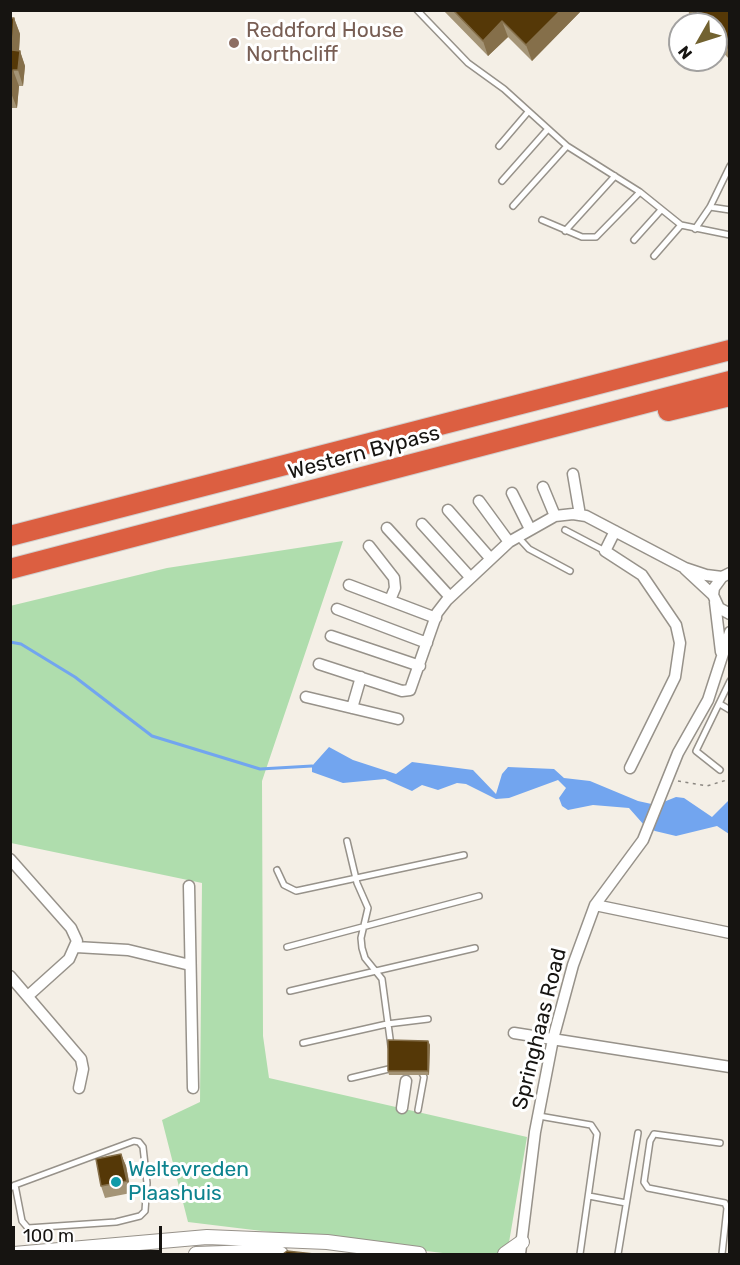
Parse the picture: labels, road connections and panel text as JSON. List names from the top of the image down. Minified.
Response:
{"streets":{"highway":["Western Bypass"],"street":["Springhaas Road"]},"places":["Reddford House Northcliff","Weltevreden Plaashuis"],"scale_bar":"100 m","north":"bottom left"}
